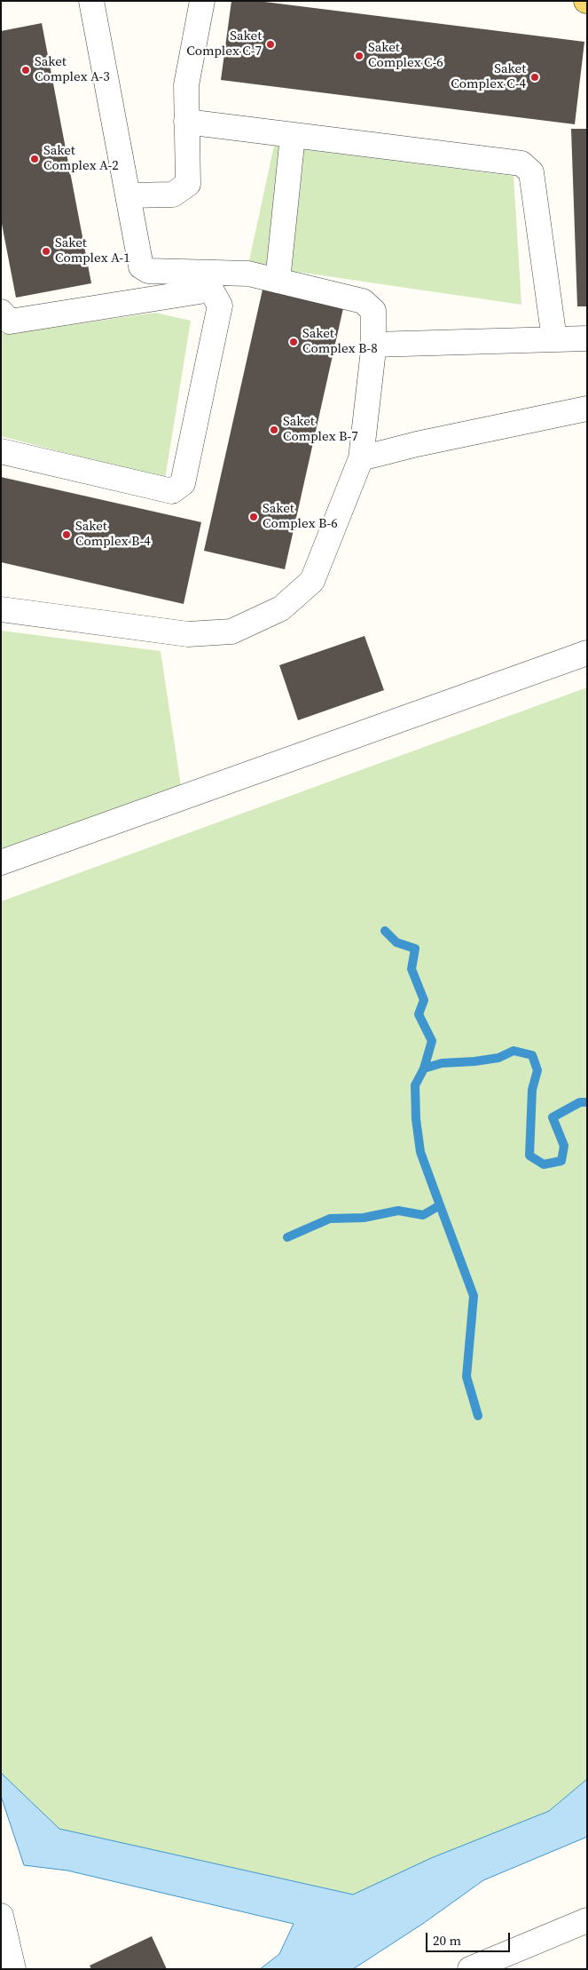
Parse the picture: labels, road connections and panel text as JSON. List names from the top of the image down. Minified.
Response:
{"places":["Saket Complex C-7","Saket Complex C-6","Saket Complex A-3","Saket Complex C-4","Saket Complex A-2","Saket Complex A-1","Saket Complex B-8","Saket Complex B-7","Saket Complex B-6","Saket Complex B-4"],"scale_bar":"20 m"}
